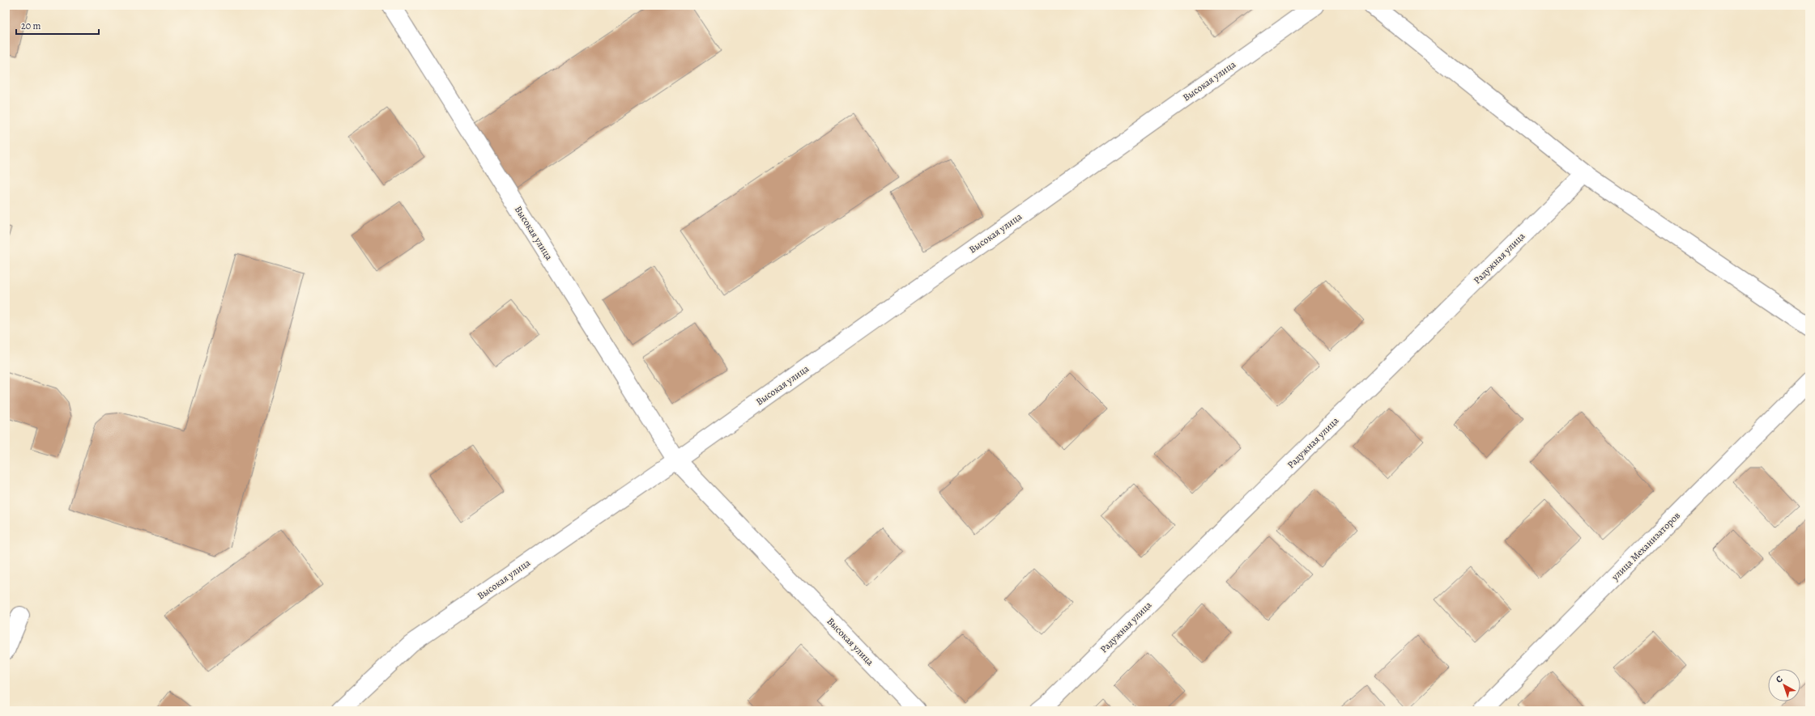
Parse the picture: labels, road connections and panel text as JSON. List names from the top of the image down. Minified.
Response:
{"streets":{"street":["Высокая улица","Радужная улица","улица Механизаторов"]},"scale_bar":"20 m","north":"top left"}
